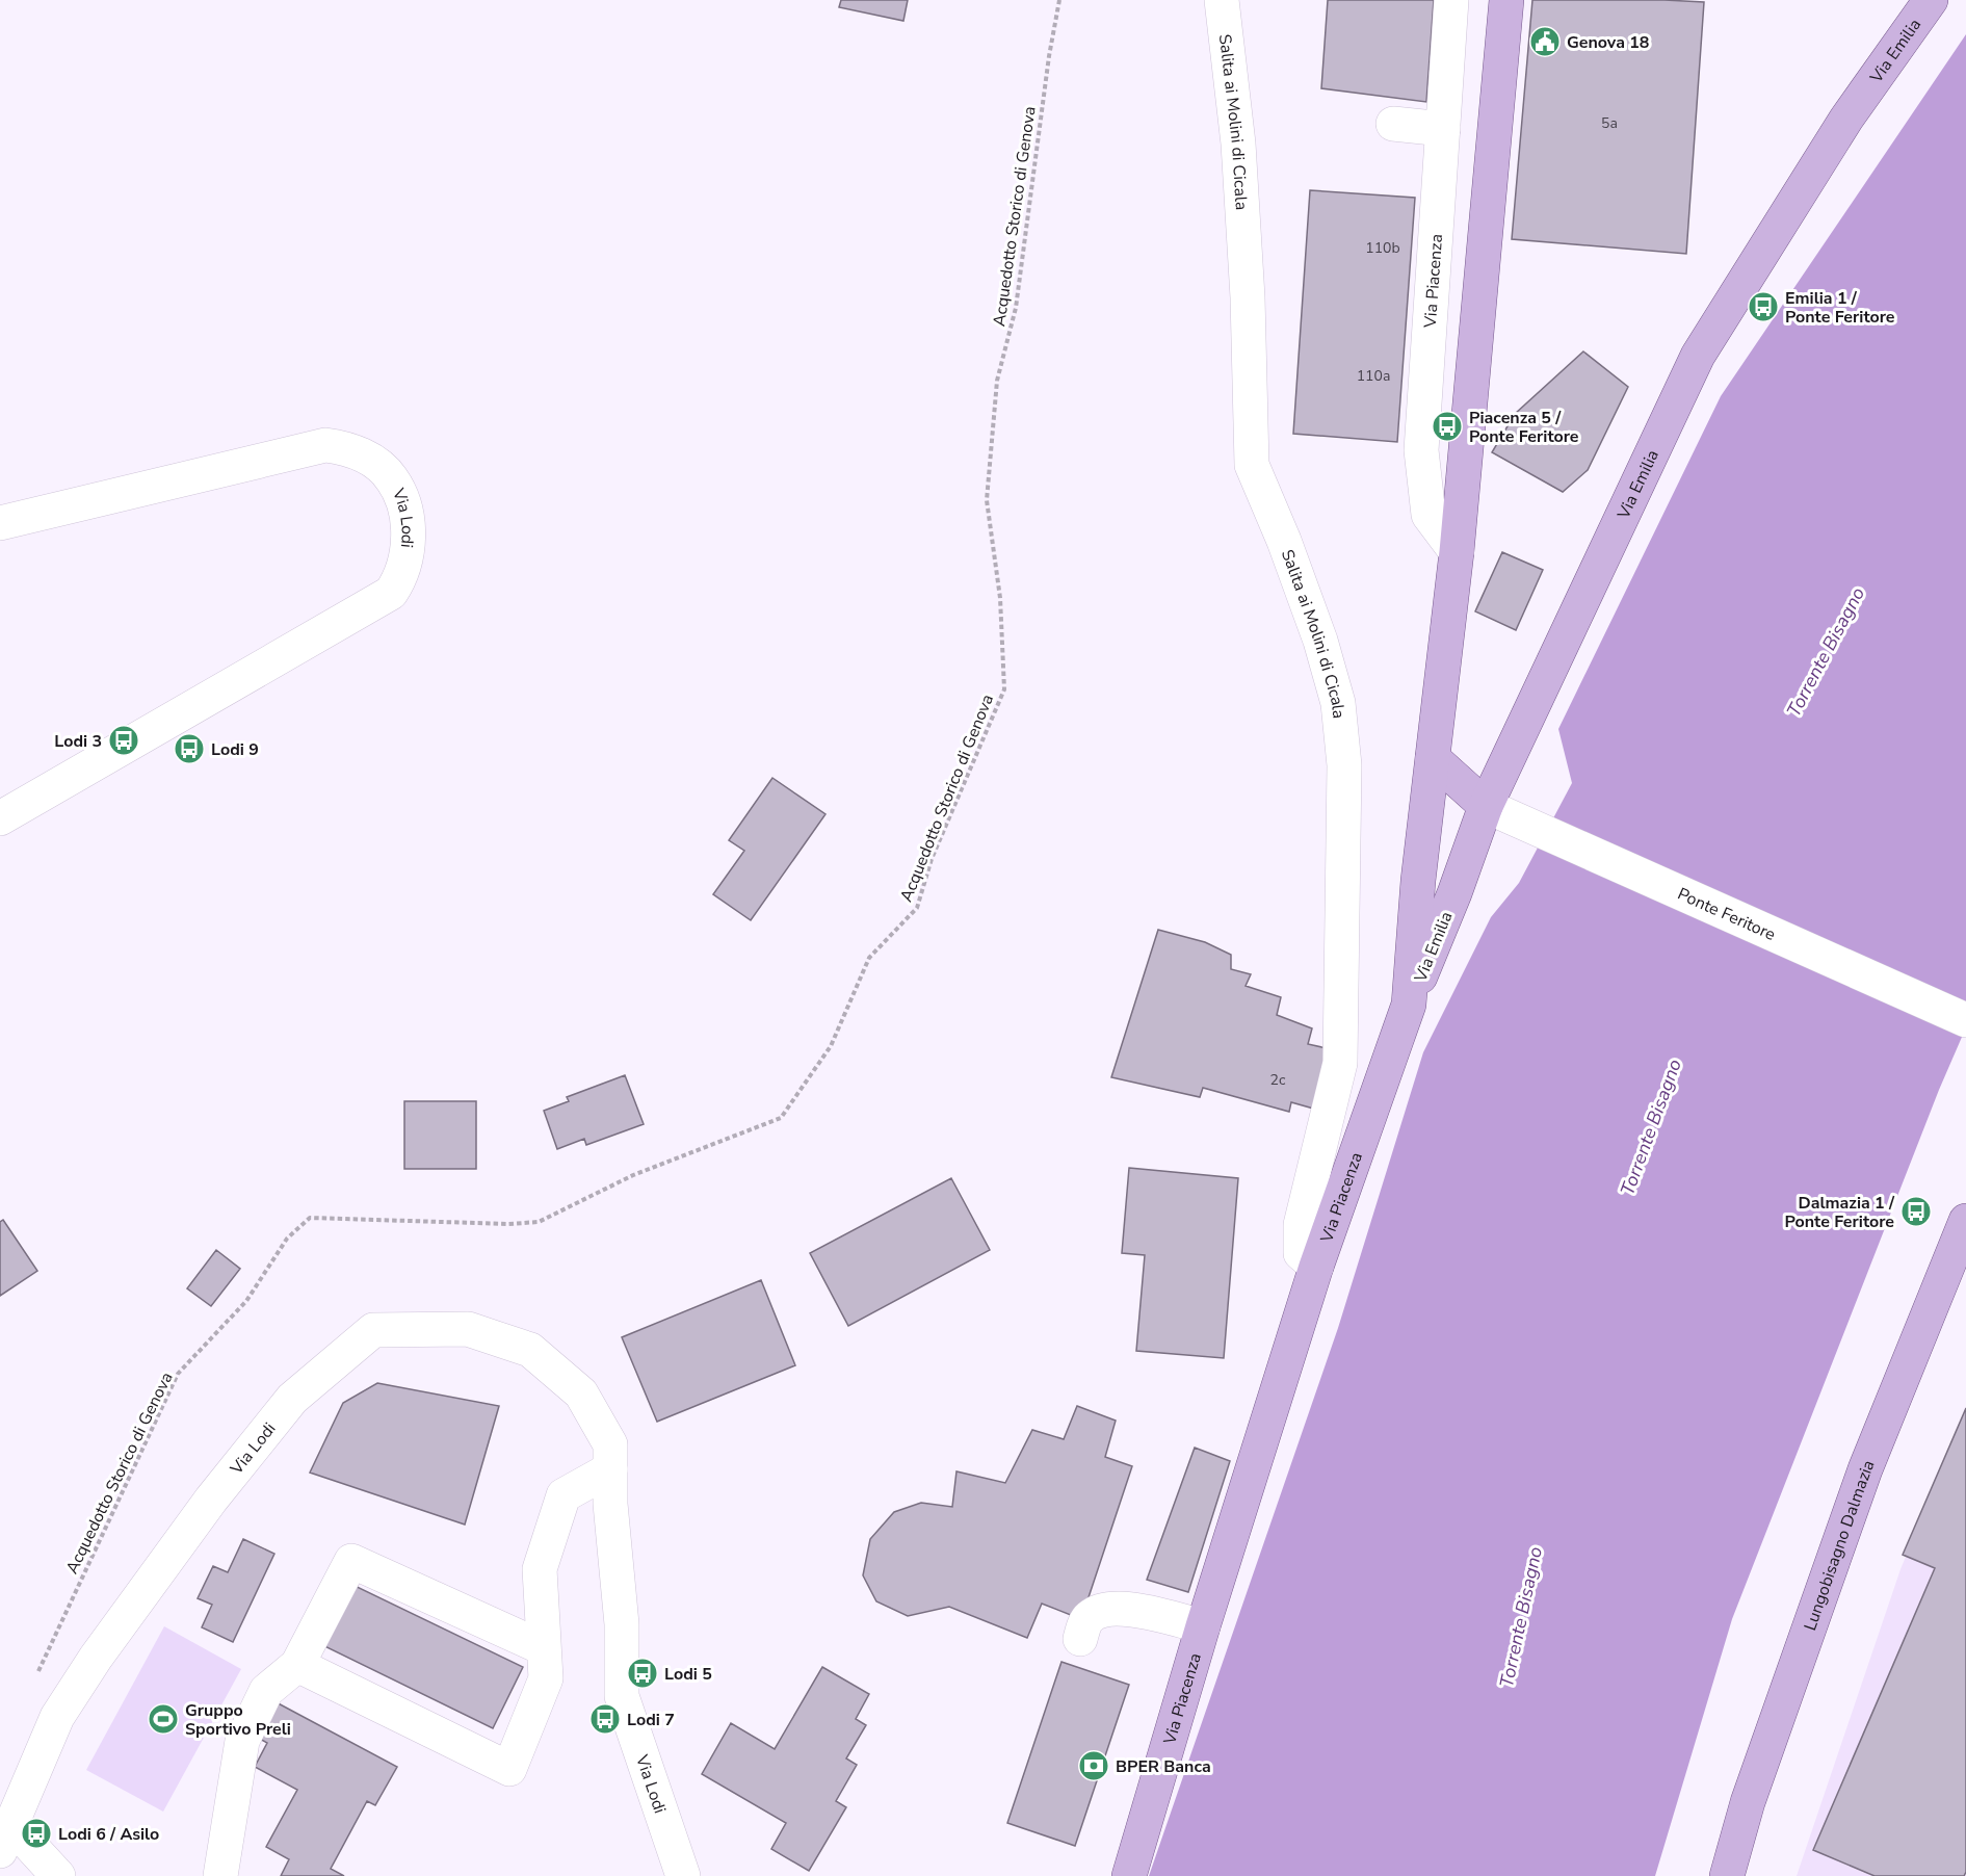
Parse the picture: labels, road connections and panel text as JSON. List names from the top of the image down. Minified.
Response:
{"streets":{"main road":["Via Emilia","Via Piacenza","Lungobisagno Dalmazia"],"street":["Salita ai Molini di Cicala","Via Lodi","Ponte Feritore"],"path":["Acquedotto Storico di Genova"]},"crossings":[["Via Emilia","Via Piacenza"],["Via Emilia","Ponte Feritore"],["Salita ai Molini di Cicala","Via Piacenza"]],"water":["Torrente Bisagno"],"places":{"public building":["Genova 18"],"bus stop":["Emilia 1 / Ponte Feritore","Piacenza 5 / Ponte Feritore","Lodi 3","Lodi 9","Dalmazia 1 / Ponte Feritore","Lodi 5","Lodi 7","Lodi 6 / Asilo"],"sports":["Gruppo Sportivo Preli"],"bank":["BPER Banca"]},"house_numbers":["5a","110b","110a","2c"]}
